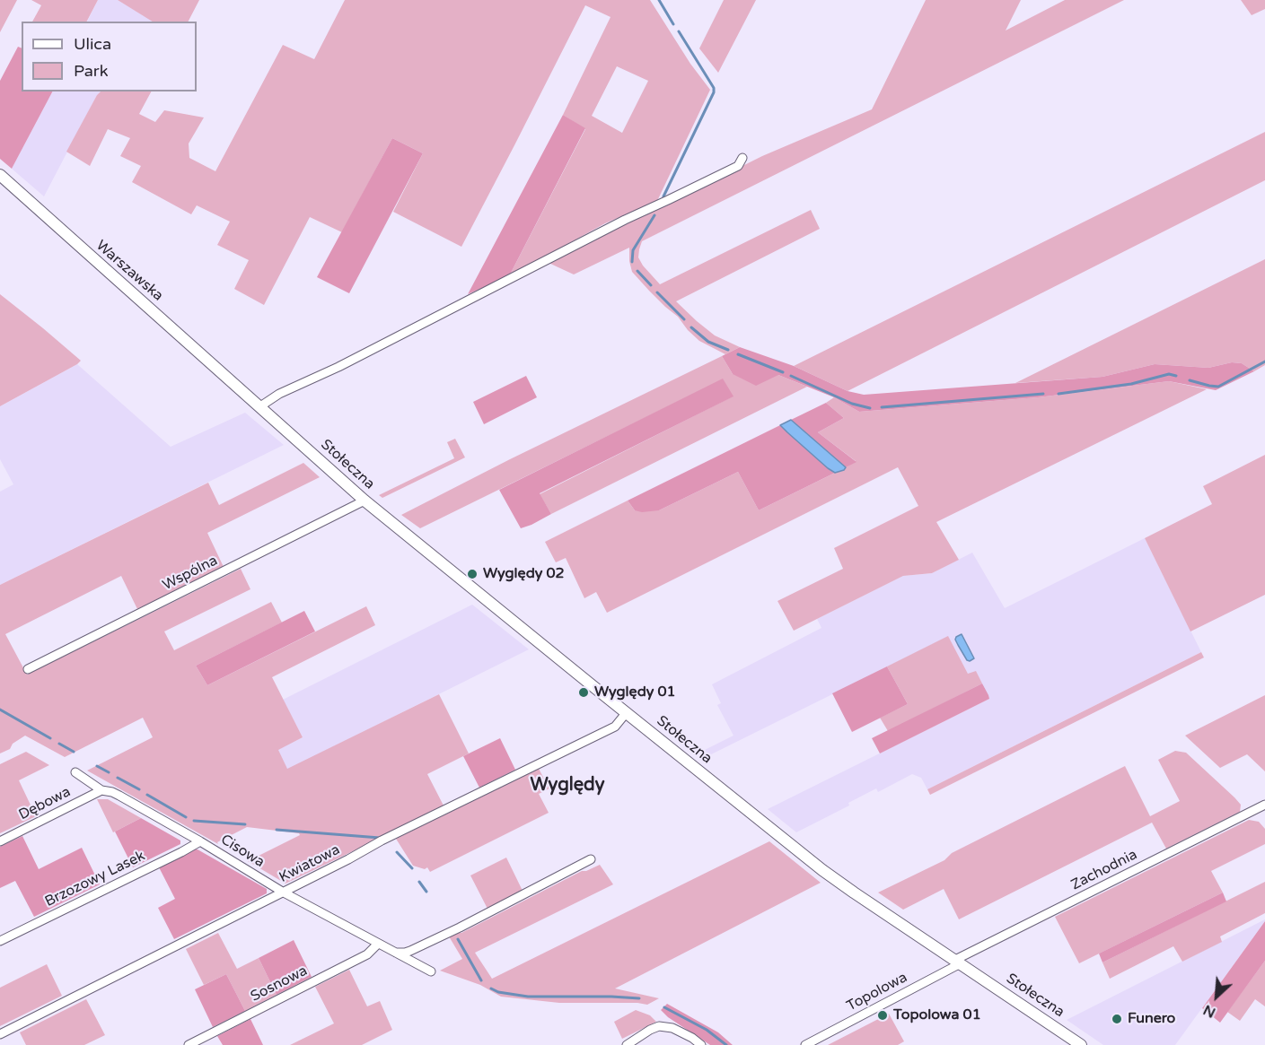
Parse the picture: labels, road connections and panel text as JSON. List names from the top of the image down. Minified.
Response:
{"streets":{"main road":["Warszawska","Stołeczna"],"street":["Wspólna","Dębowa","Cisowa","Kwiatowa","Zachodnia","Brzozowy Lasek","Sosnowa","Topolowa"]},"crossings":[["Warszawska","Stołeczna"],["Stołeczna","Wspólna"],["Stołeczna","Kwiatowa"],["Stołeczna","Zachodnia"],["Stołeczna","Topolowa"],["Dębowa","Cisowa"],["Cisowa","Kwiatowa"],["Cisowa","Brzozowy Lasek"],["Cisowa","Sosnowa"],["Zachodnia","Topolowa"]],"districts":["Wyględy"],"places":["Wyględy 02","Wyględy 01","Topolowa 01","Funero"],"legend":["Ulica","Park"],"north":"bottom left"}
